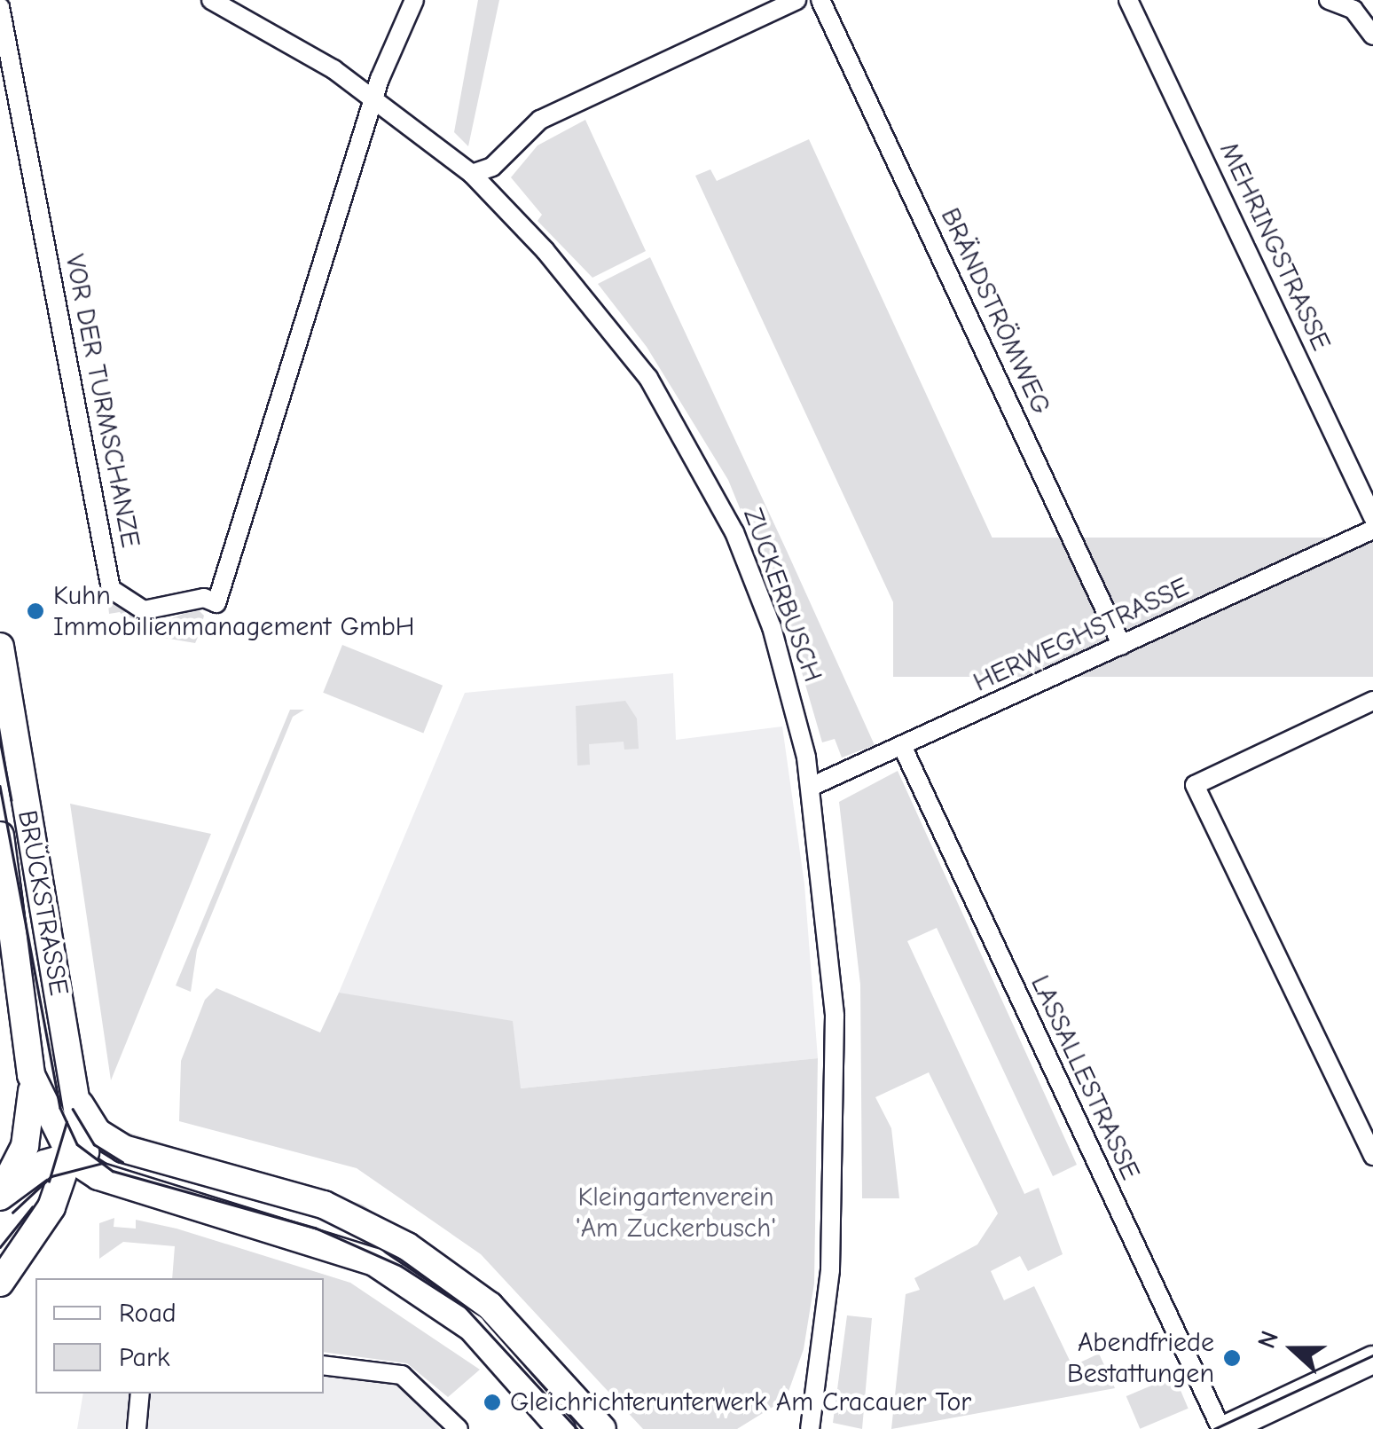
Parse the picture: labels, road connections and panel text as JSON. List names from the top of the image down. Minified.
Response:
{"streets":{"main road":["BRÜCKSTRASSE"],"street":["MEHRINGSTRASSE","BRÄNDSTRÖMWEG","VOR DER TURMSCHANZE","ZUCKERBUSCH","HERWEGHSTRASSE","LASSALLESTRASSE"]},"crossings":[["BRÄNDSTRÖMWEG","HERWEGHSTRASSE"],["VOR DER TURMSCHANZE","ZUCKERBUSCH"],["ZUCKERBUSCH","HERWEGHSTRASSE"],["HERWEGHSTRASSE","LASSALLESTRASSE"]],"parks":["Kleingartenverein 'Am Zuckerbusch'"],"places":["Kuhn Immobilienmanagement GmbH","Abendfriede Bestattungen","Gleichrichterunterwerk Am Cracauer Tor"],"legend":["Road","Park"],"north":"left"}
